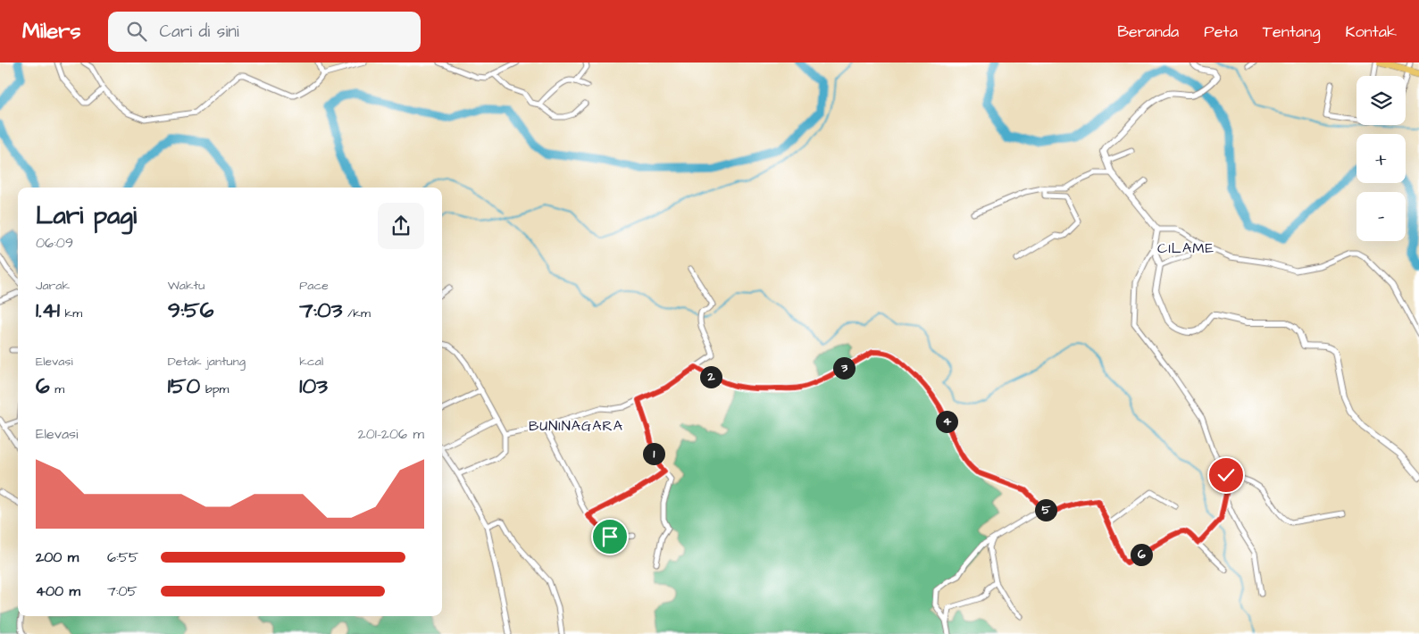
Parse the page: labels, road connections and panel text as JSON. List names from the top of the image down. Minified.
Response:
{"districts":["CILAME","BUNINAGARA"],"page":{"header":"Milers","search":"Cari di sini","nav":["Beranda","Peta","Tentang","Kontak"],"map_buttons":["+","−"],"heading":["Lari pagi","06:09"],"stats":[["Jarak","1.41 km"],["Waktu","9:56"],["Pace","7:03 /km"],["Elevasi","6 m"],["Detak jantung","150 bpm"],["kcal","103"]],"pins":["3","2","4","1","5","6"],"chart":["Elevasi","201–206 m"],"list":[{"name":"200 m","note":"6:55"},{"name":"400 m","note":"7:05"}]}}
